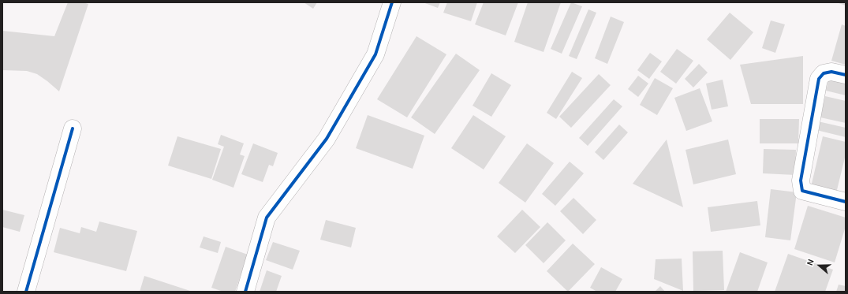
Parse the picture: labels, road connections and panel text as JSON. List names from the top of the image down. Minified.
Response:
{"north":"left"}
